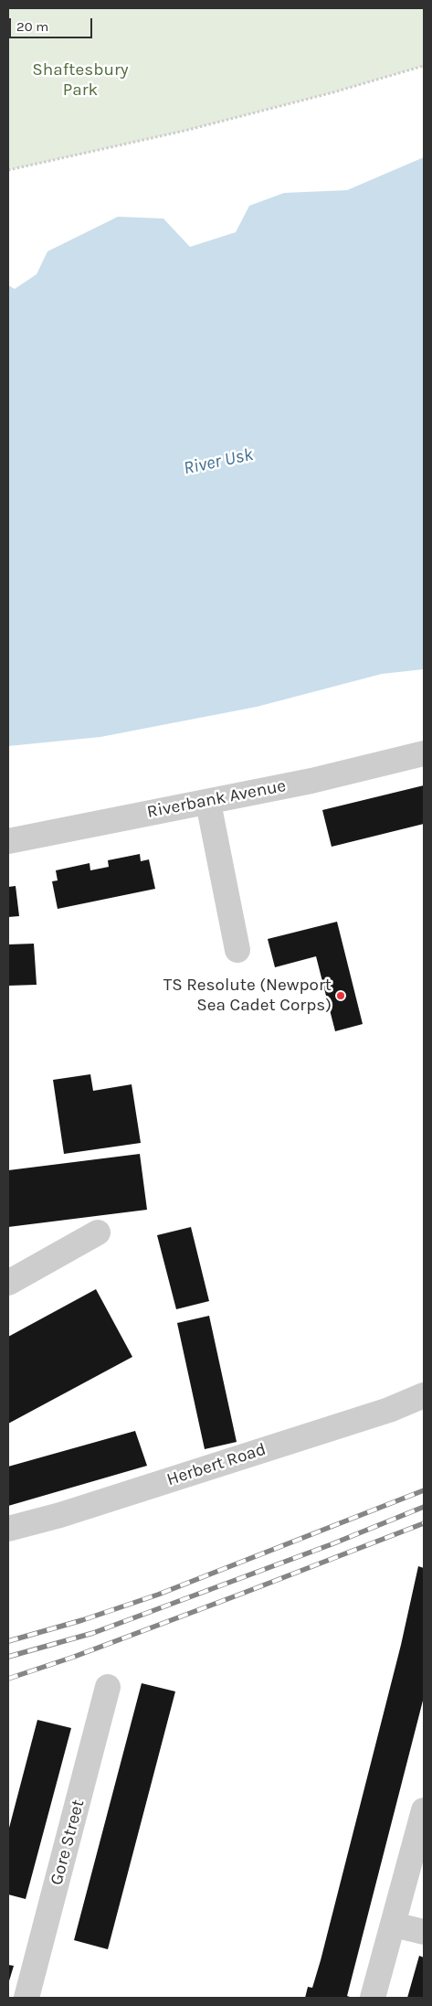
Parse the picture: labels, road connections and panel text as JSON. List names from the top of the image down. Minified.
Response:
{"streets":{"street":["Riverbank Avenue","Herbert Road","Gore Street"]},"water":["River Usk"],"parks":["Shaftesbury Park"],"places":["TS Resolute (Newport Sea Cadet Corps)"],"scale_bar":"20 m"}
